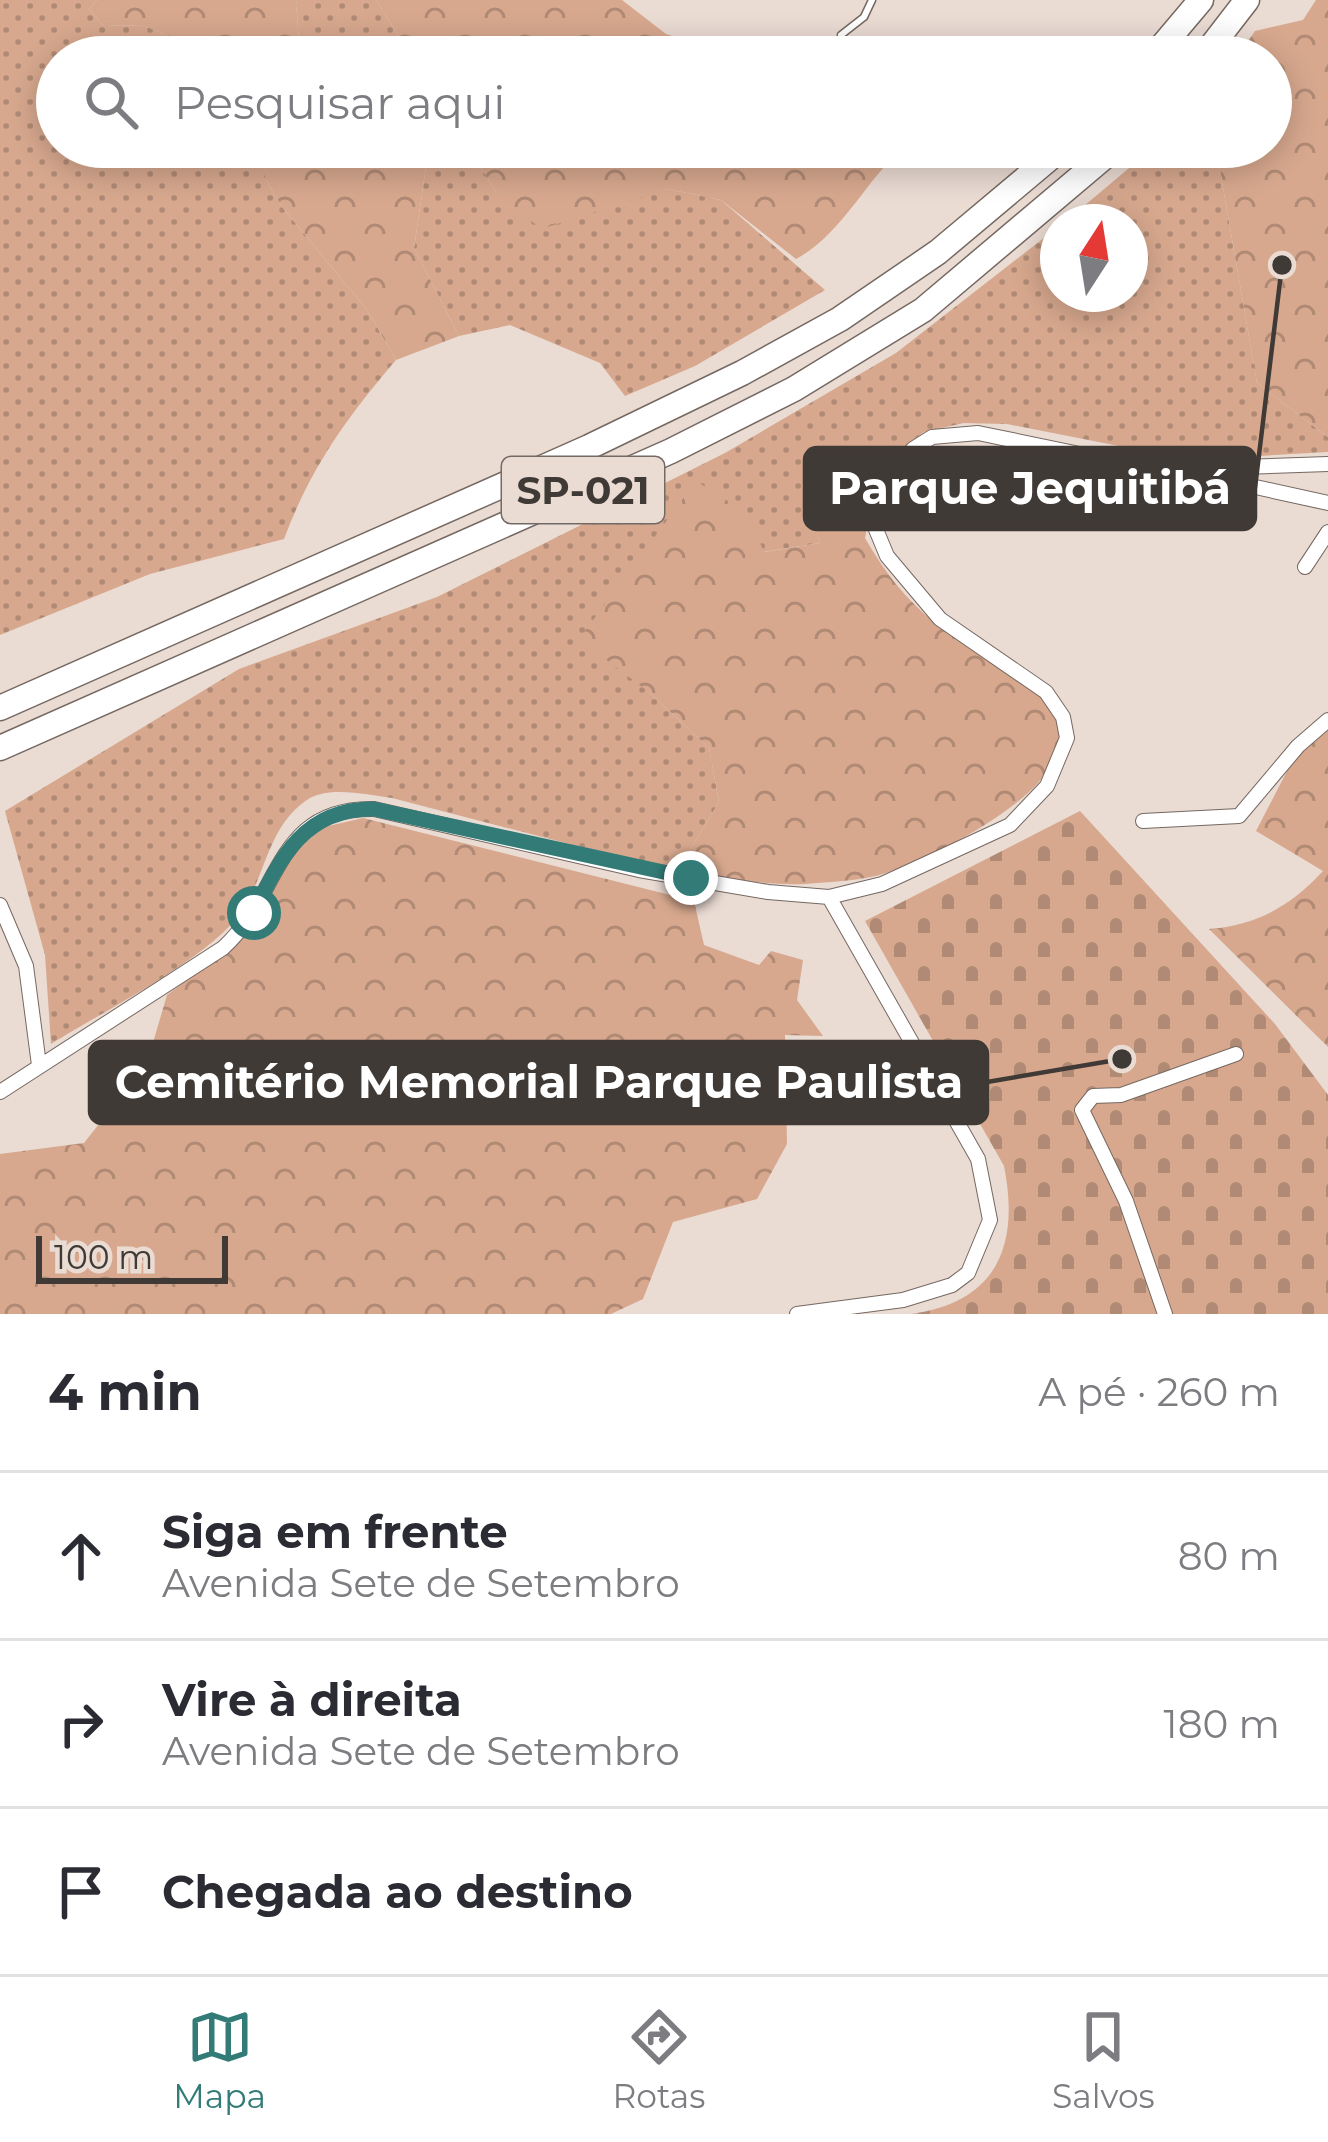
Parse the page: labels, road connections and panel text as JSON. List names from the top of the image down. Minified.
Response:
{"streets":{"highway":["SP-021"]},"places":["Parque Jequitibá","Cemitério Memorial Parque Paulista"],"scale_bar":"100 m","north":"top","page":{"search":"Pesquisar aqui","scale":"100 m","heading":["4 min","A pé · 260 m"],"list":[["Siga em frente","Avenida Sete de Setembro","80 m"],["Vire à direita","Avenida Sete de Setembro","180 m"],"Chegada ao destino"],"nav":["Mapa","Rotas","Salvos"]}}
